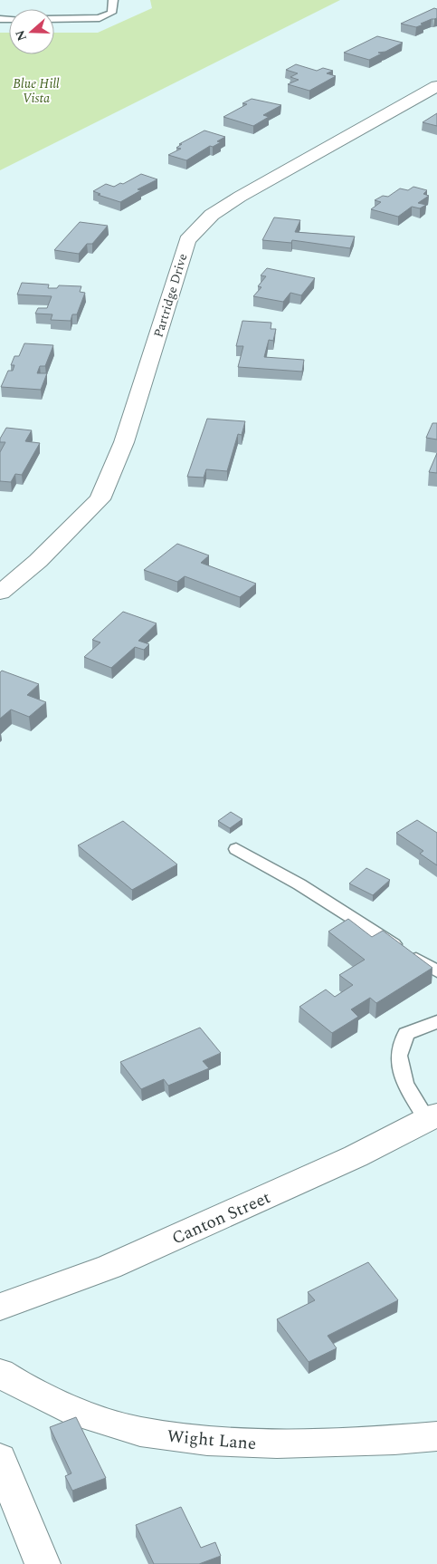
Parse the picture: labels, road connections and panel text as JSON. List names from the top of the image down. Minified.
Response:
{"streets":{"street":["Partridge Drive","Canton Street","Wight Lane"]},"parks":["Blue Hill Vista"],"north":"left"}
